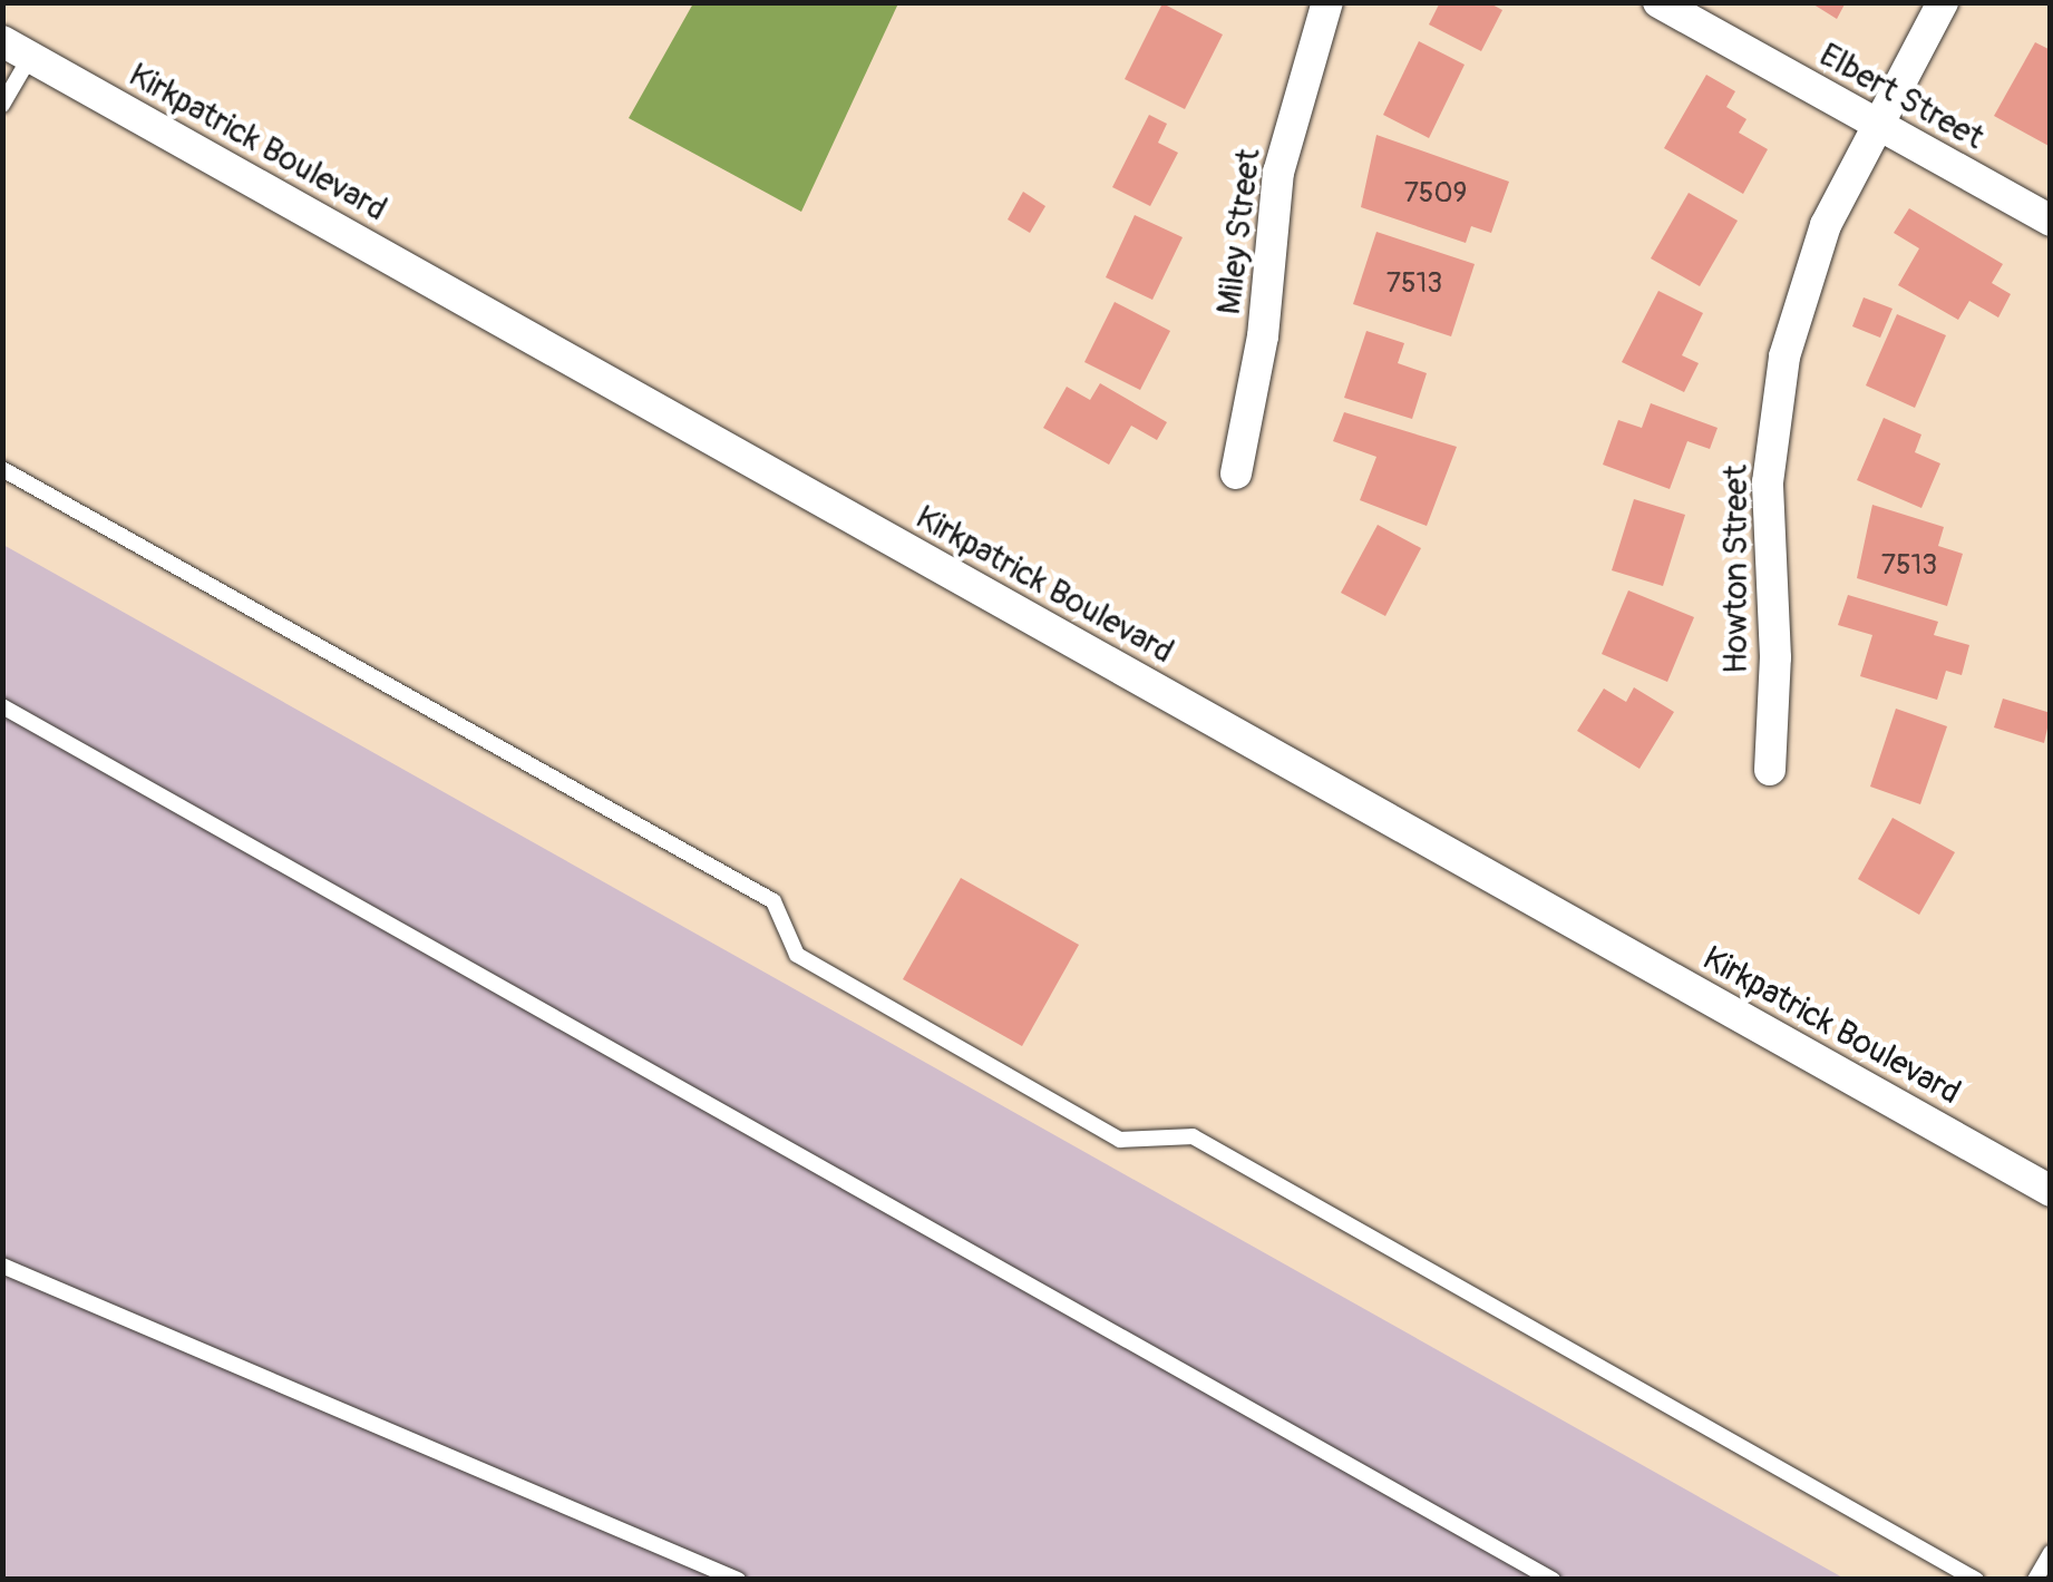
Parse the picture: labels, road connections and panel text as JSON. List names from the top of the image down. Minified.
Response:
{"streets":{"street":["Elbert Street","Kirkpatrick Boulevard","Miley Street","Howton Street"]},"crossings":[["Elbert Street","Howton Street"]],"house_numbers":["7509","7513","7513"]}
